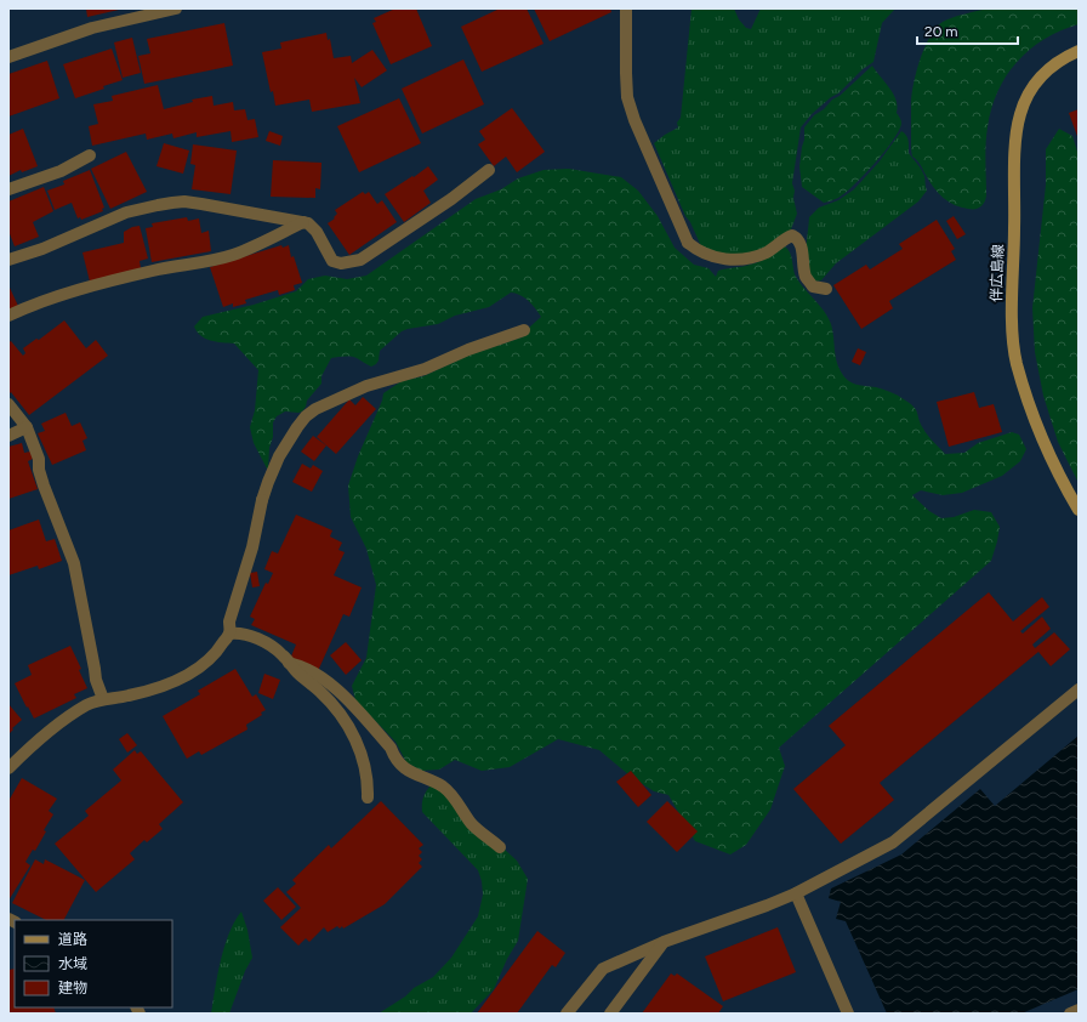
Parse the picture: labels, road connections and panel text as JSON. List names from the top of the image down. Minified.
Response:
{"streets":{"main road":["伴広島線"]},"legend":["道路","水域","建物"],"scale_bar":"20 m"}
